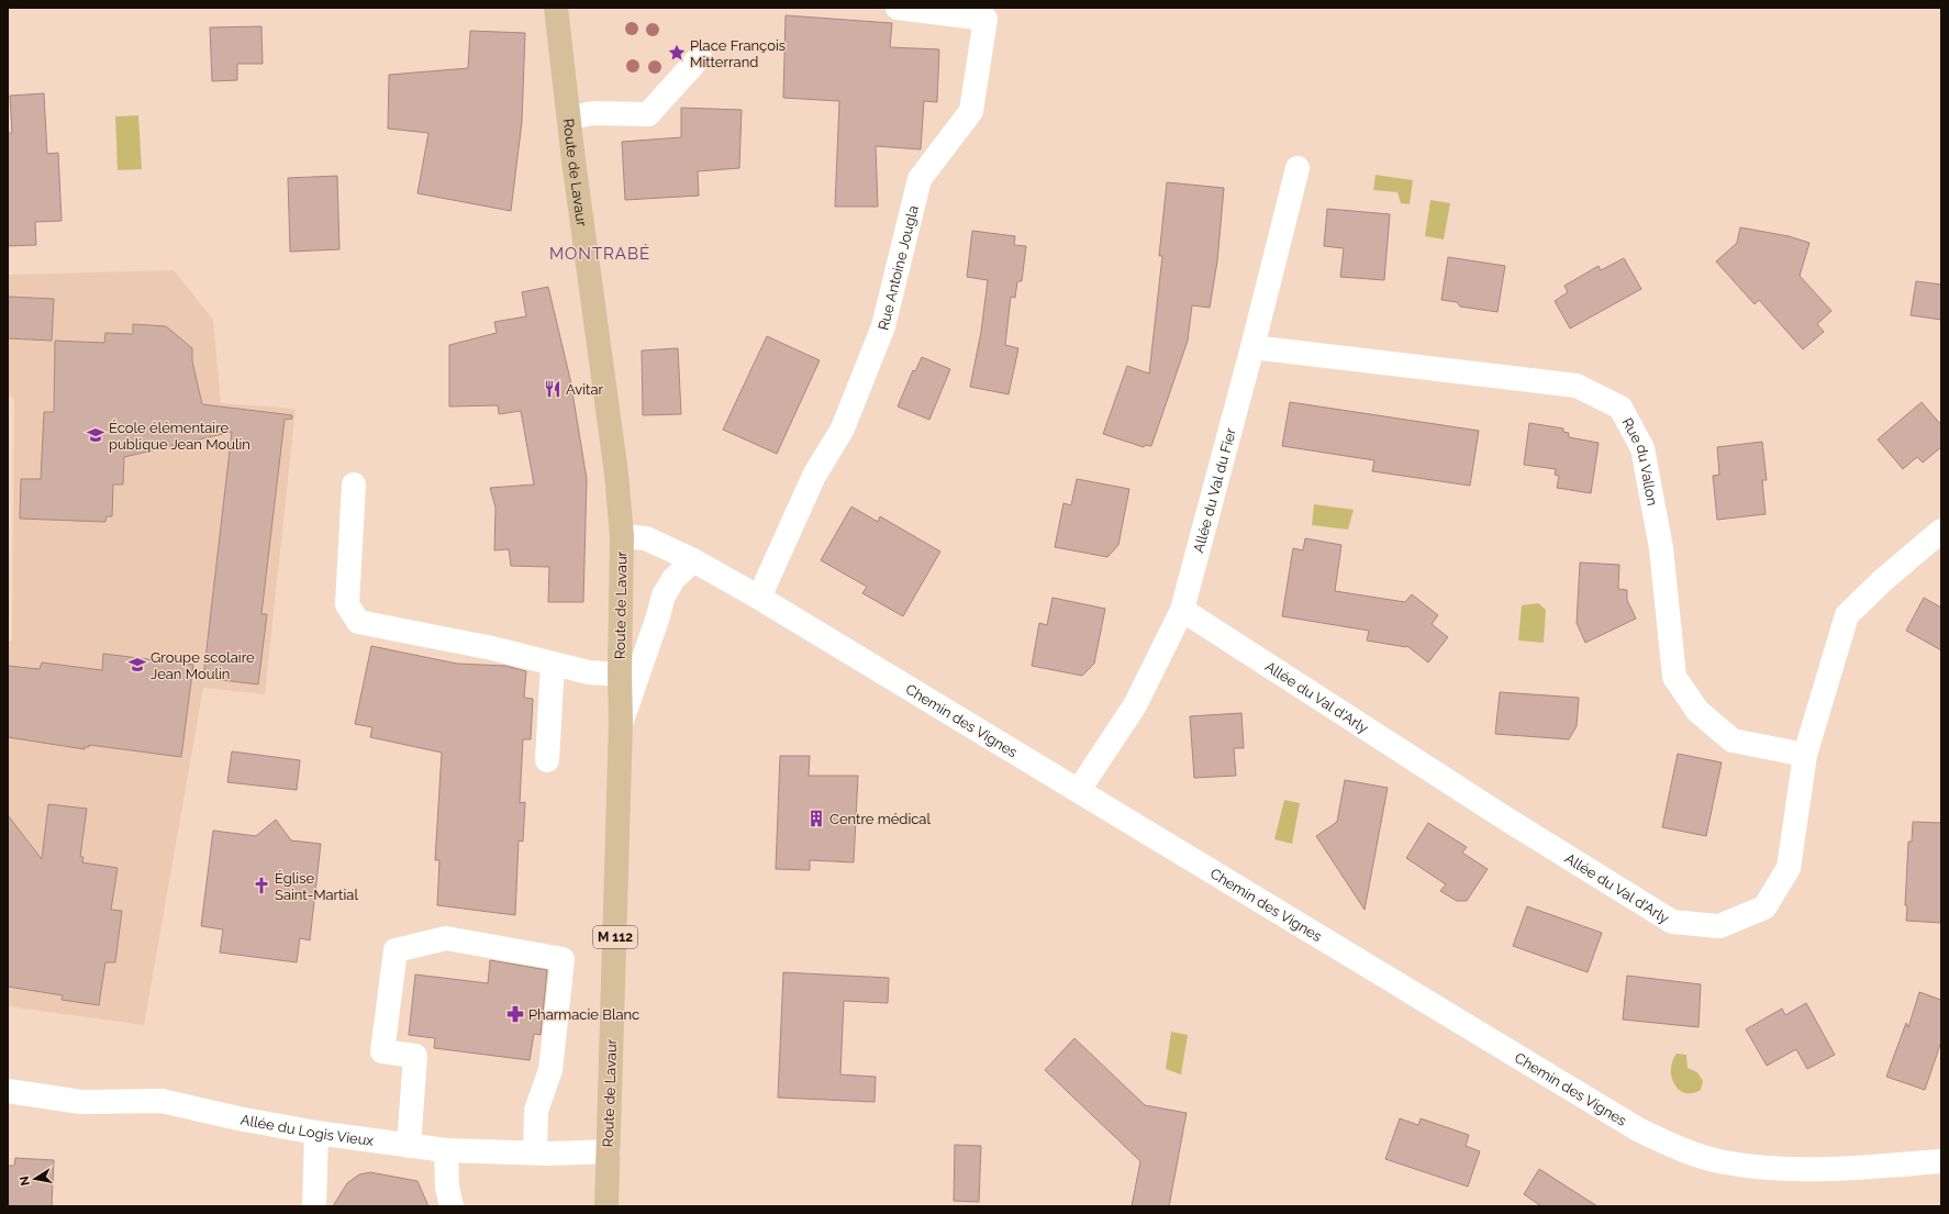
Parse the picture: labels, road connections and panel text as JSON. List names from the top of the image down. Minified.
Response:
{"streets":{"main road":["Route de Lavaur","M 112"],"street":["Rue Antoine Jougla","Rue du Vallon","Allée du Val du Fier","Allée du Val d'Arly","Chemin des Vignes","Allée du Logis Vieux"]},"crossings":[["Route de Lavaur","Chemin des Vignes"],["Route de Lavaur","Allée du Logis Vieux"],["Rue Antoine Jougla","Chemin des Vignes"],["Rue du Vallon","Allée du Val du Fier"],["Rue du Vallon","Allée du Val d'Arly"],["Allée du Val du Fier","Allée du Val d'Arly"],["Allée du Val du Fier","Chemin des Vignes"]],"districts":["MONTRABÉ"],"places":{"place":["Place François Mitterrand"],"restaurant":["Avitar"],"school or university":["École élémentaire publique Jean Moulin","Groupe scolaire Jean Moulin"],"building":["Centre médical"],"church":["Église Saint-Martial"],"pharmacy":["Pharmacie Blanc"]},"north":"left"}
